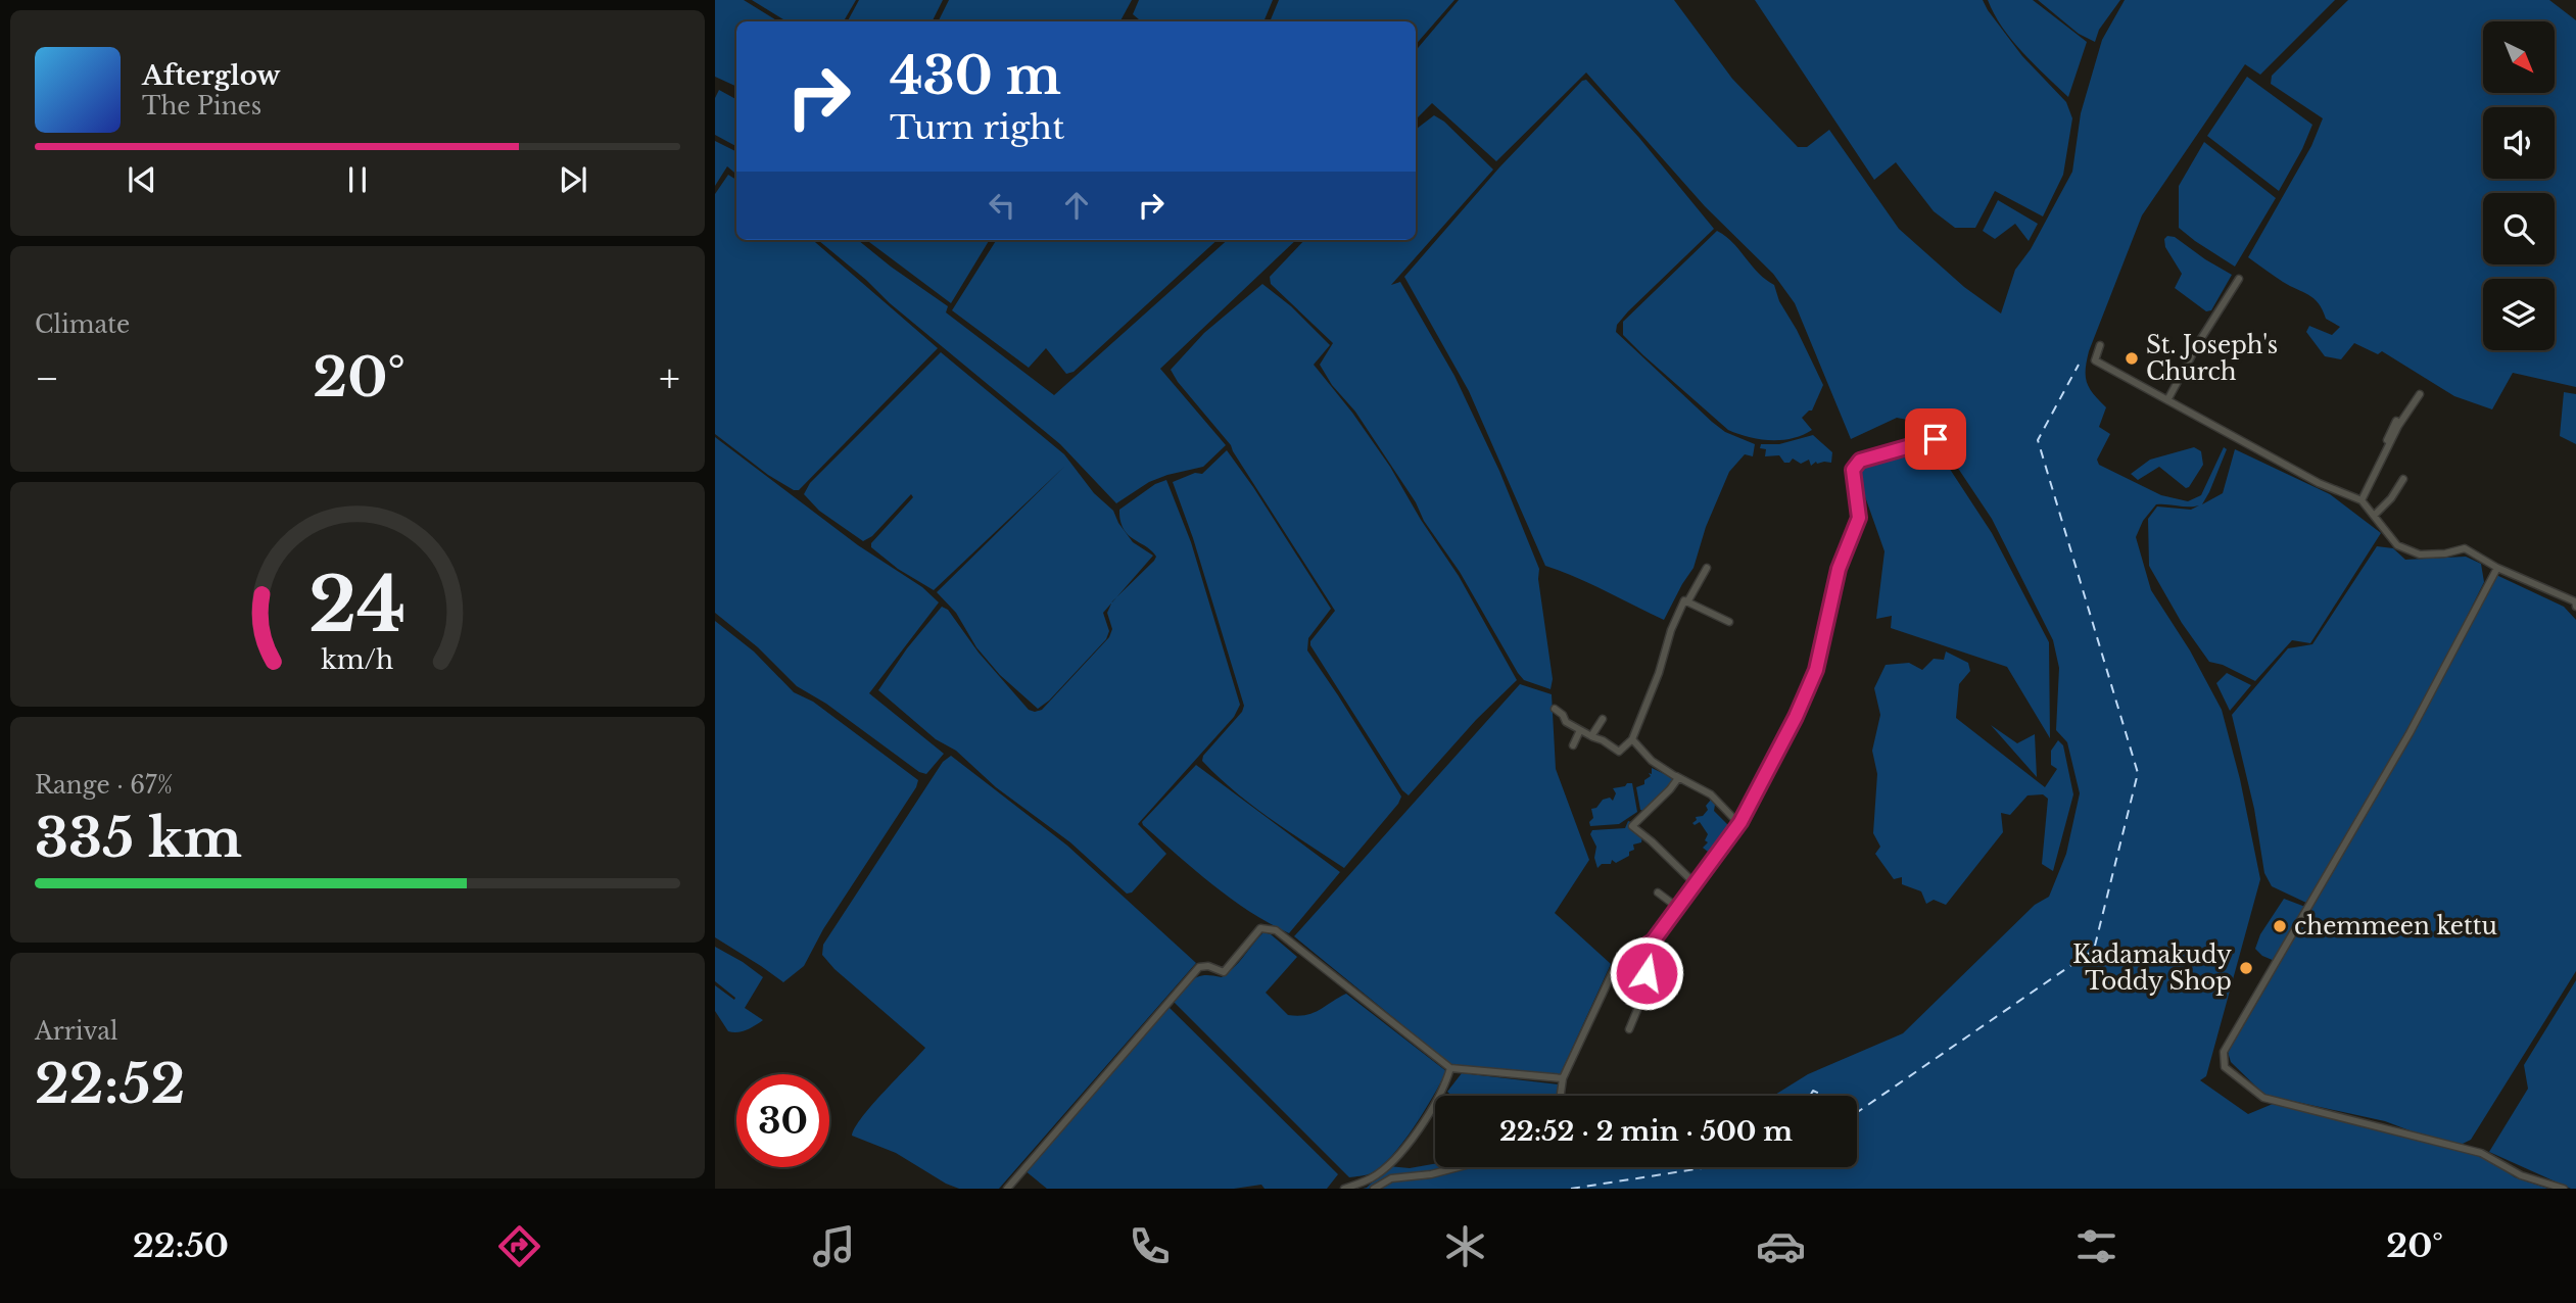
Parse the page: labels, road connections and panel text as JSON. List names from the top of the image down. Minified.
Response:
{"places":["St. Joseph's Church","chemmeen kettu","Kadamakudy Toddy Shop"],"north":"bottom right","page":{"turn":["430 m","Turn right"],"song":["Afterglow","The Pines"],"tile":["Climate",["Range · 67%","335 km"],["Arrival","22:52"]],"heat":["−","20°","+"],"limit":"30","trip":"22:52 · 2 min · 500 m","tabs":["22:50","20°"],"gauge":["24","km/h"]}}
